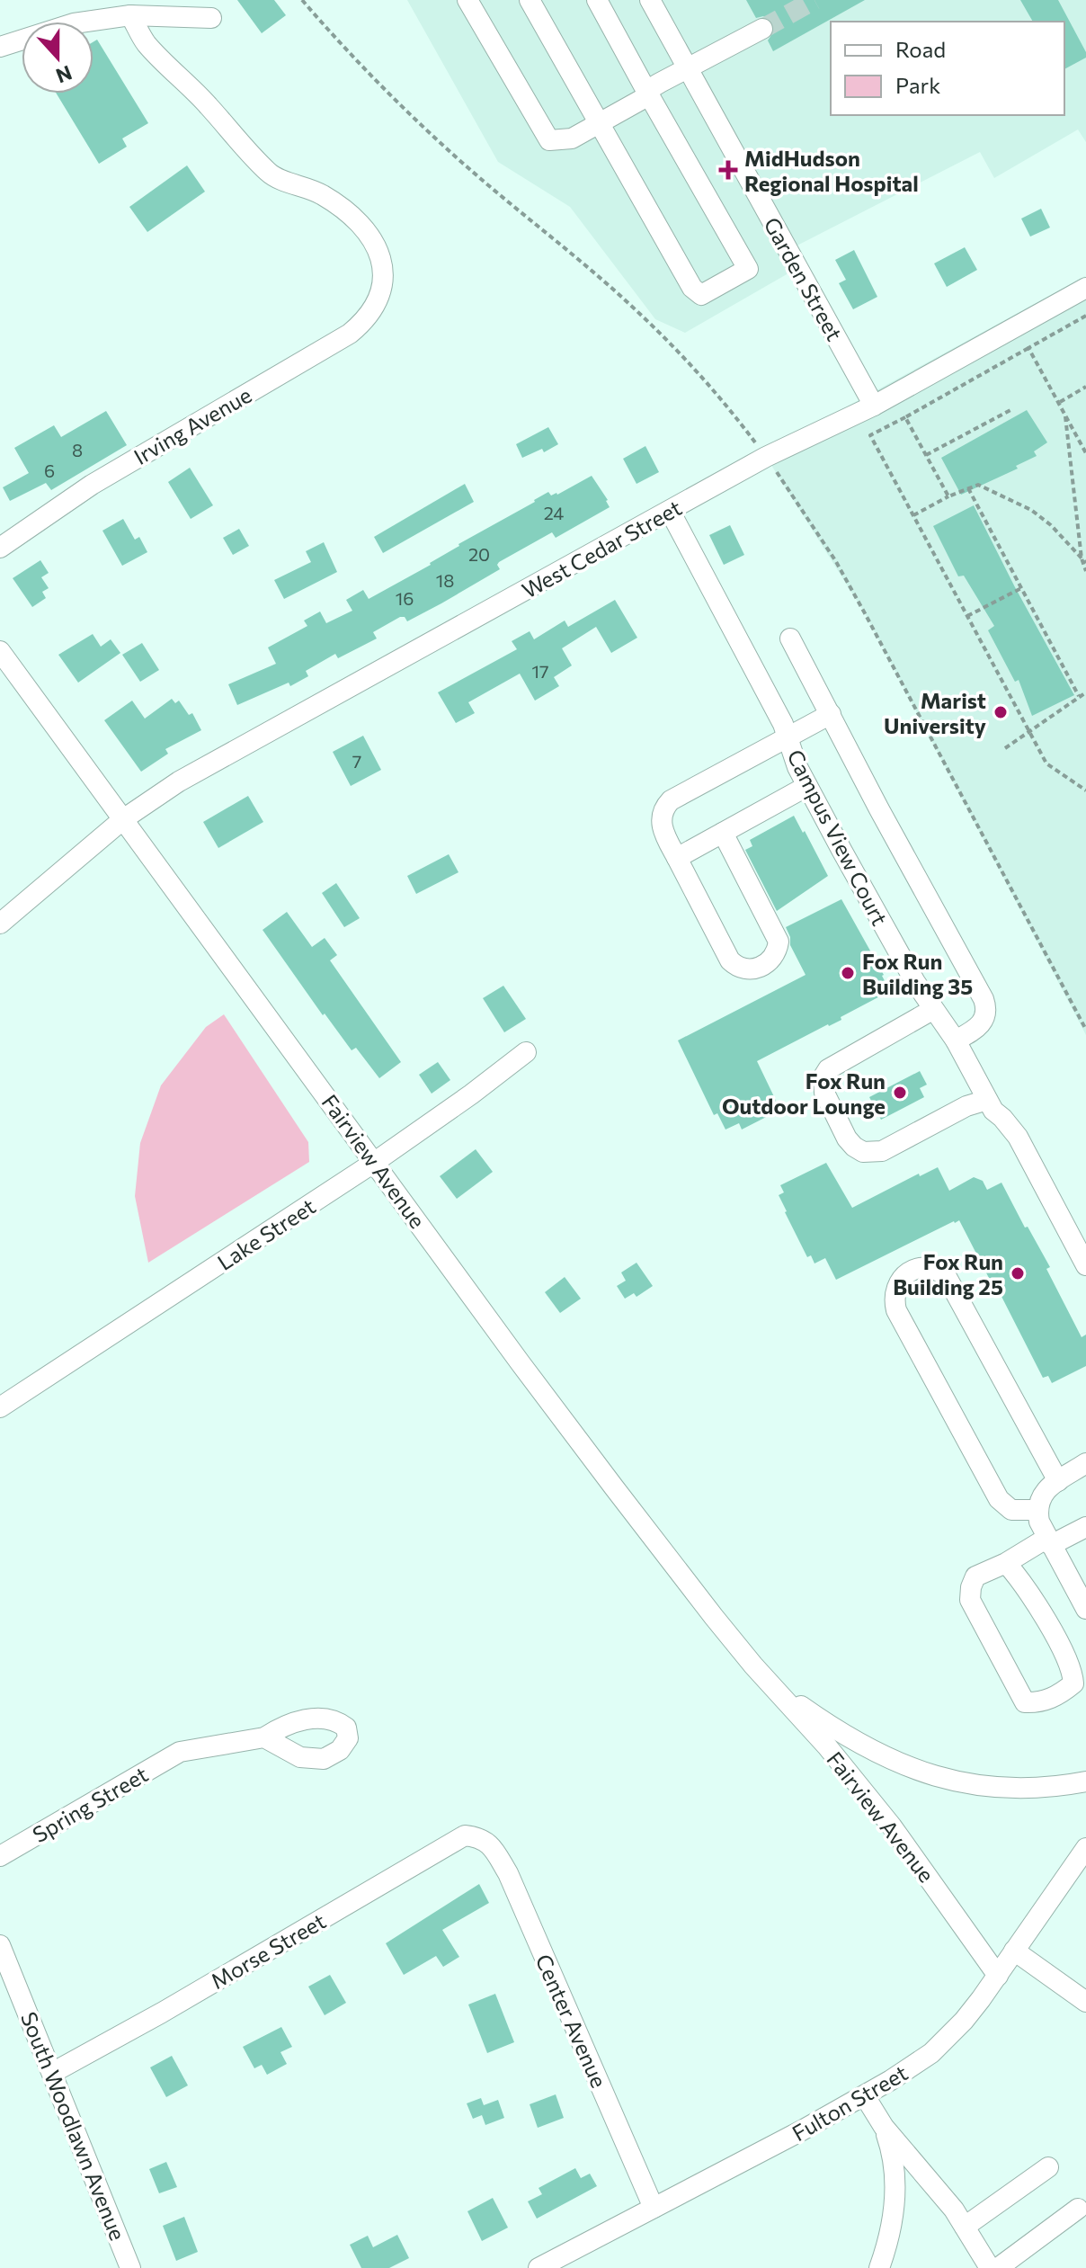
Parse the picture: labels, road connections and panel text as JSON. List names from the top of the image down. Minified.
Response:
{"streets":{"street":["Garden Street","Irving Avenue","West Cedar Street","Campus View Court","Fairview Avenue","Lake Street","Spring Street","Morse Street","Center Avenue","Fulton Street","South Woodlawn Avenue"]},"crossings":[["Garden Street","West Cedar Street"],["West Cedar Street","Campus View Court"],["West Cedar Street","Fairview Avenue"],["Fairview Avenue","Lake Street"],["Fairview Avenue","Fulton Street"],["Morse Street","Center Avenue"],["Morse Street","South Woodlawn Avenue"],["Center Avenue","Fulton Street"]],"places":{"health":["MidHudson Regional Hospital"],"other":["Marist University","Fox Run Building 35","Fox Run Outdoor Lounge","Fox Run Building 25"]},"house_numbers":["8","6","24","20","18","16","17","7"],"legend":["Road","Park"],"north":"bottom"}
